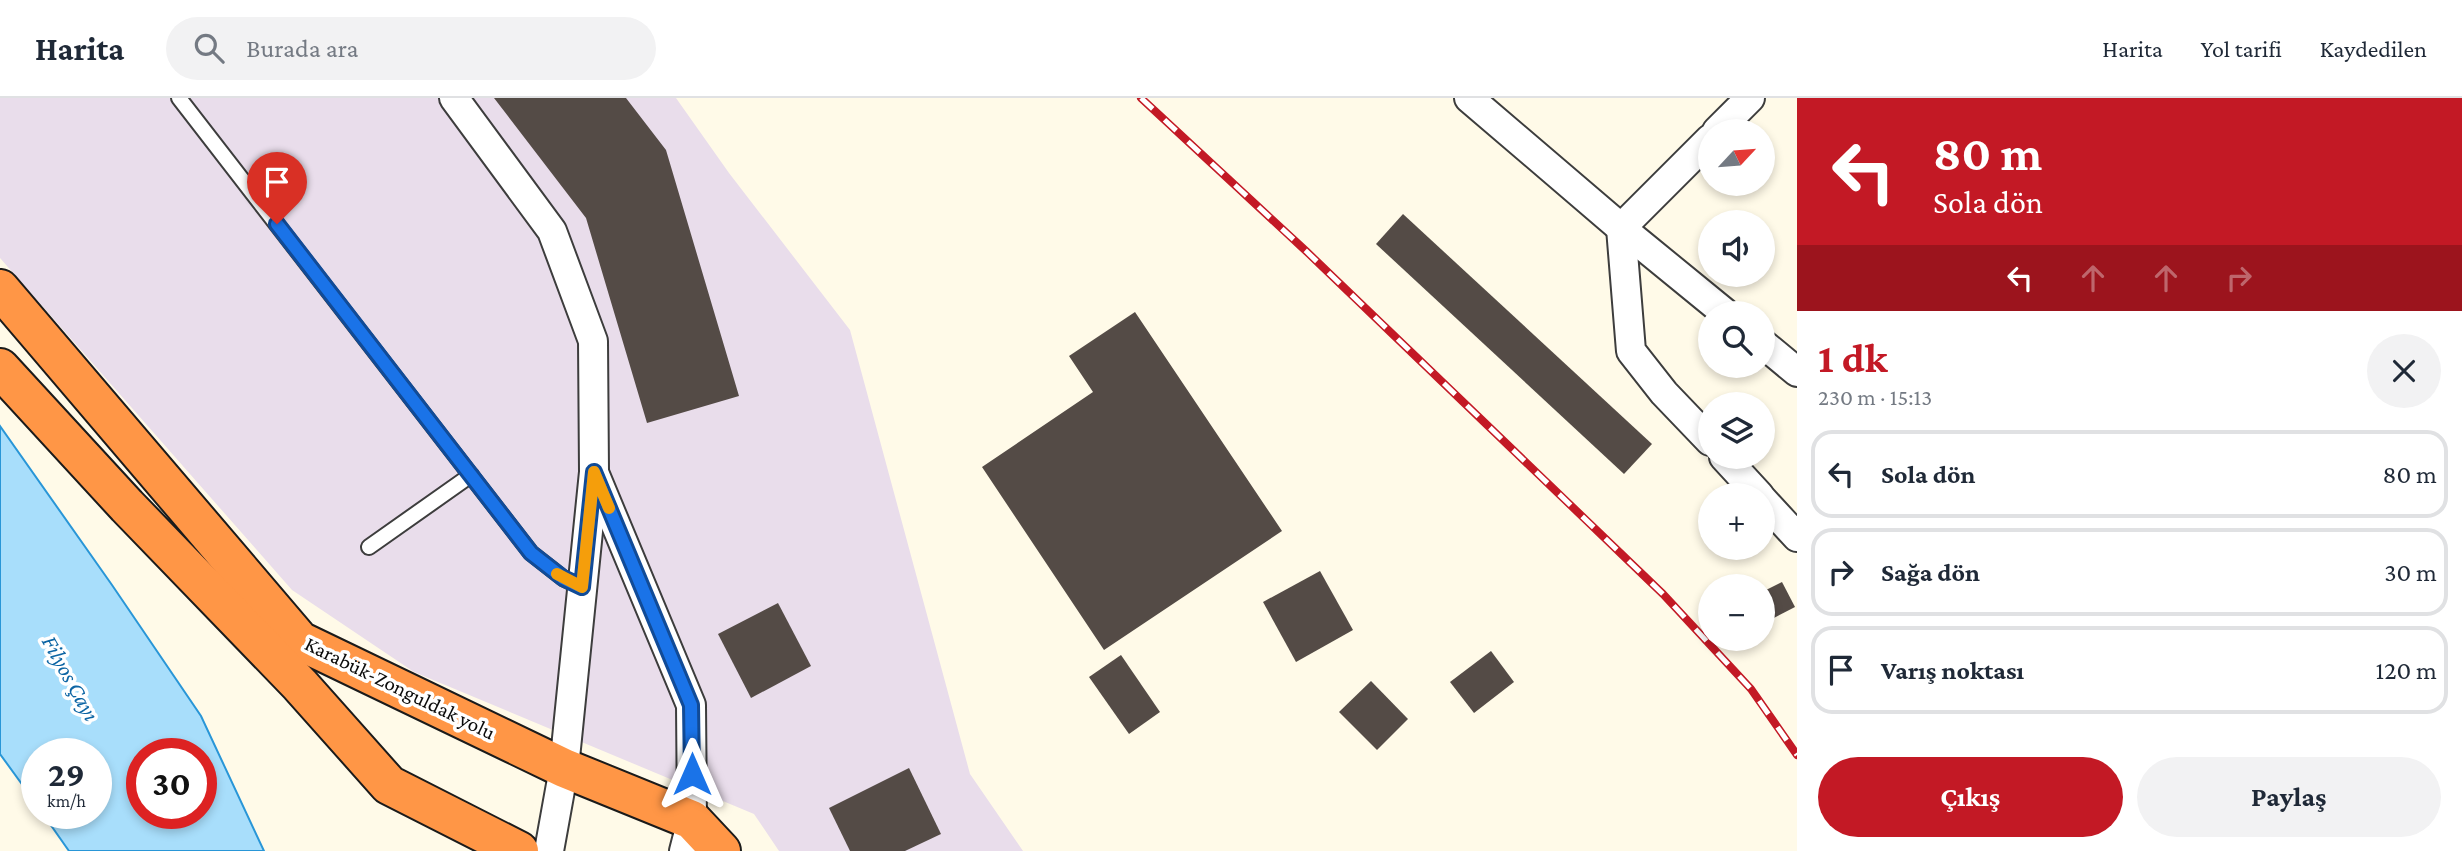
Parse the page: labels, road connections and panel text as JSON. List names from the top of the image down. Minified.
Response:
{"streets":{"highway":["Karabük-Zonguldak yolu"]},"water":["Filyos Çayı"],"north":"top right","page":{"header":"Harita","search":"Burada ara","nav":["Harita","Yol tarifi","Kaydedilen"],"turn":["80 m","Sola dön"],"map_buttons":["+","−"],"heading":["1 dk","230 m · 15:13"],"list":[{"name":"Sola dön","value":"80 m"},{"name":"Sağa dön","value":"30 m"},{"name":"Varış noktası","value":"120 m"}],"speed":"29 km/h","limit":"30","buttons":["Çıkış","Paylaş"]}}
